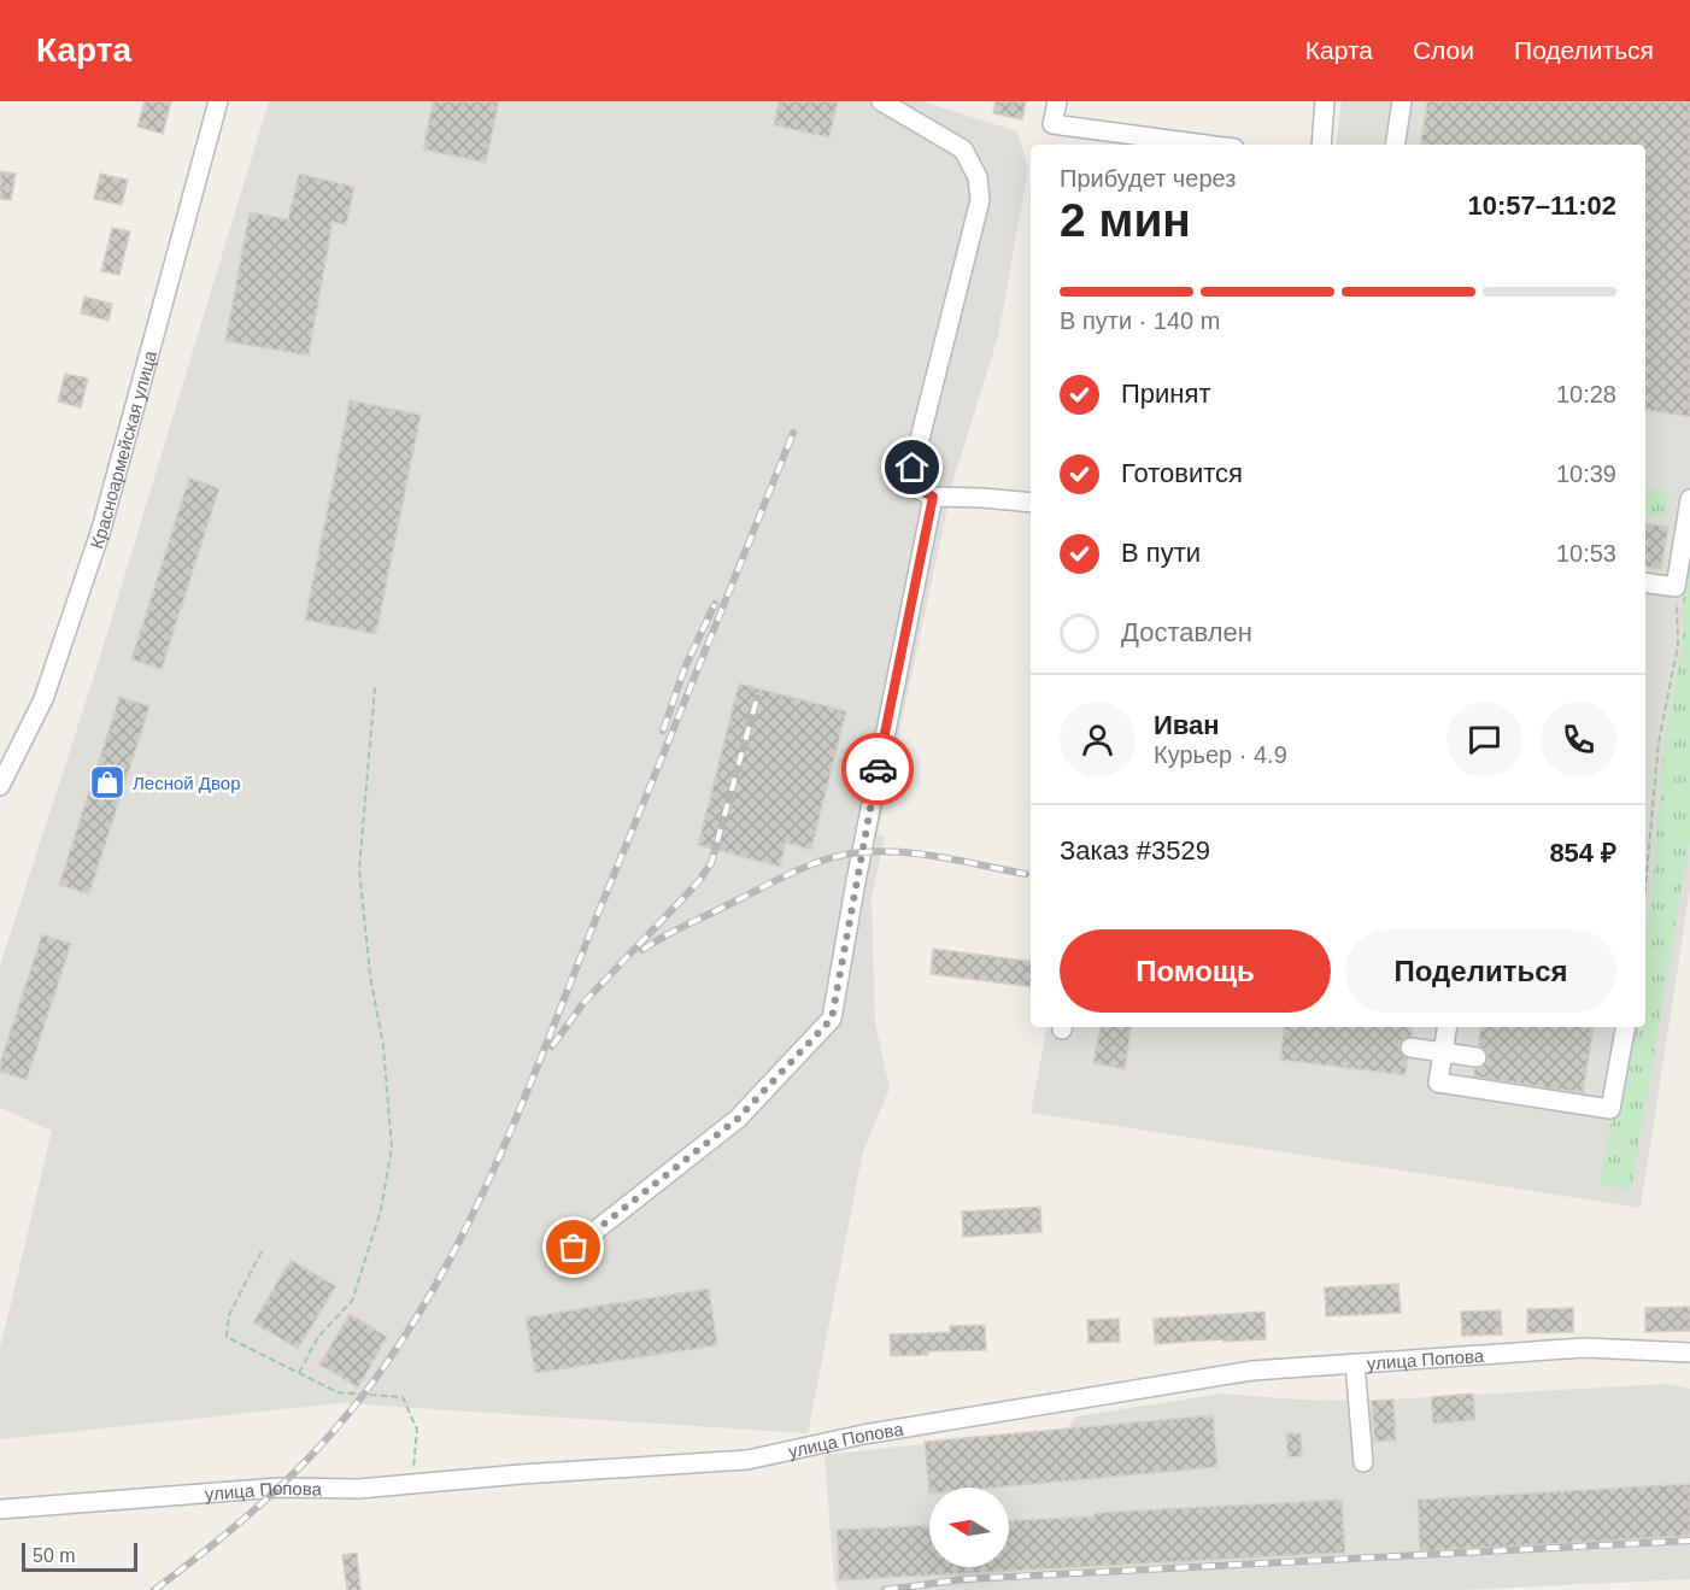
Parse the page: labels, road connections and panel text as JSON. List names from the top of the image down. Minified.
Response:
{"streets":{"street":["Красноармейская улица","улица Попова"]},"places":{"shop":["Лесной Двор"]},"scale_bar":"50 m","north":"left","page":{"header":"Карта","nav":["Карта","Слои","Поделиться"],"heading":["2 мин","Прибудет через","10:57–11:02"],"panel":["Иван","Курьер · 4.9","Заказ #3529","854 ₽"],"bar":"В пути · 140 m","list":[["Принят","10:28"],["Готовится","10:39"],["В пути","10:53"],"Доставлен"],"buttons":["Помощь","Поделиться"],"scale":"50 m"}}
